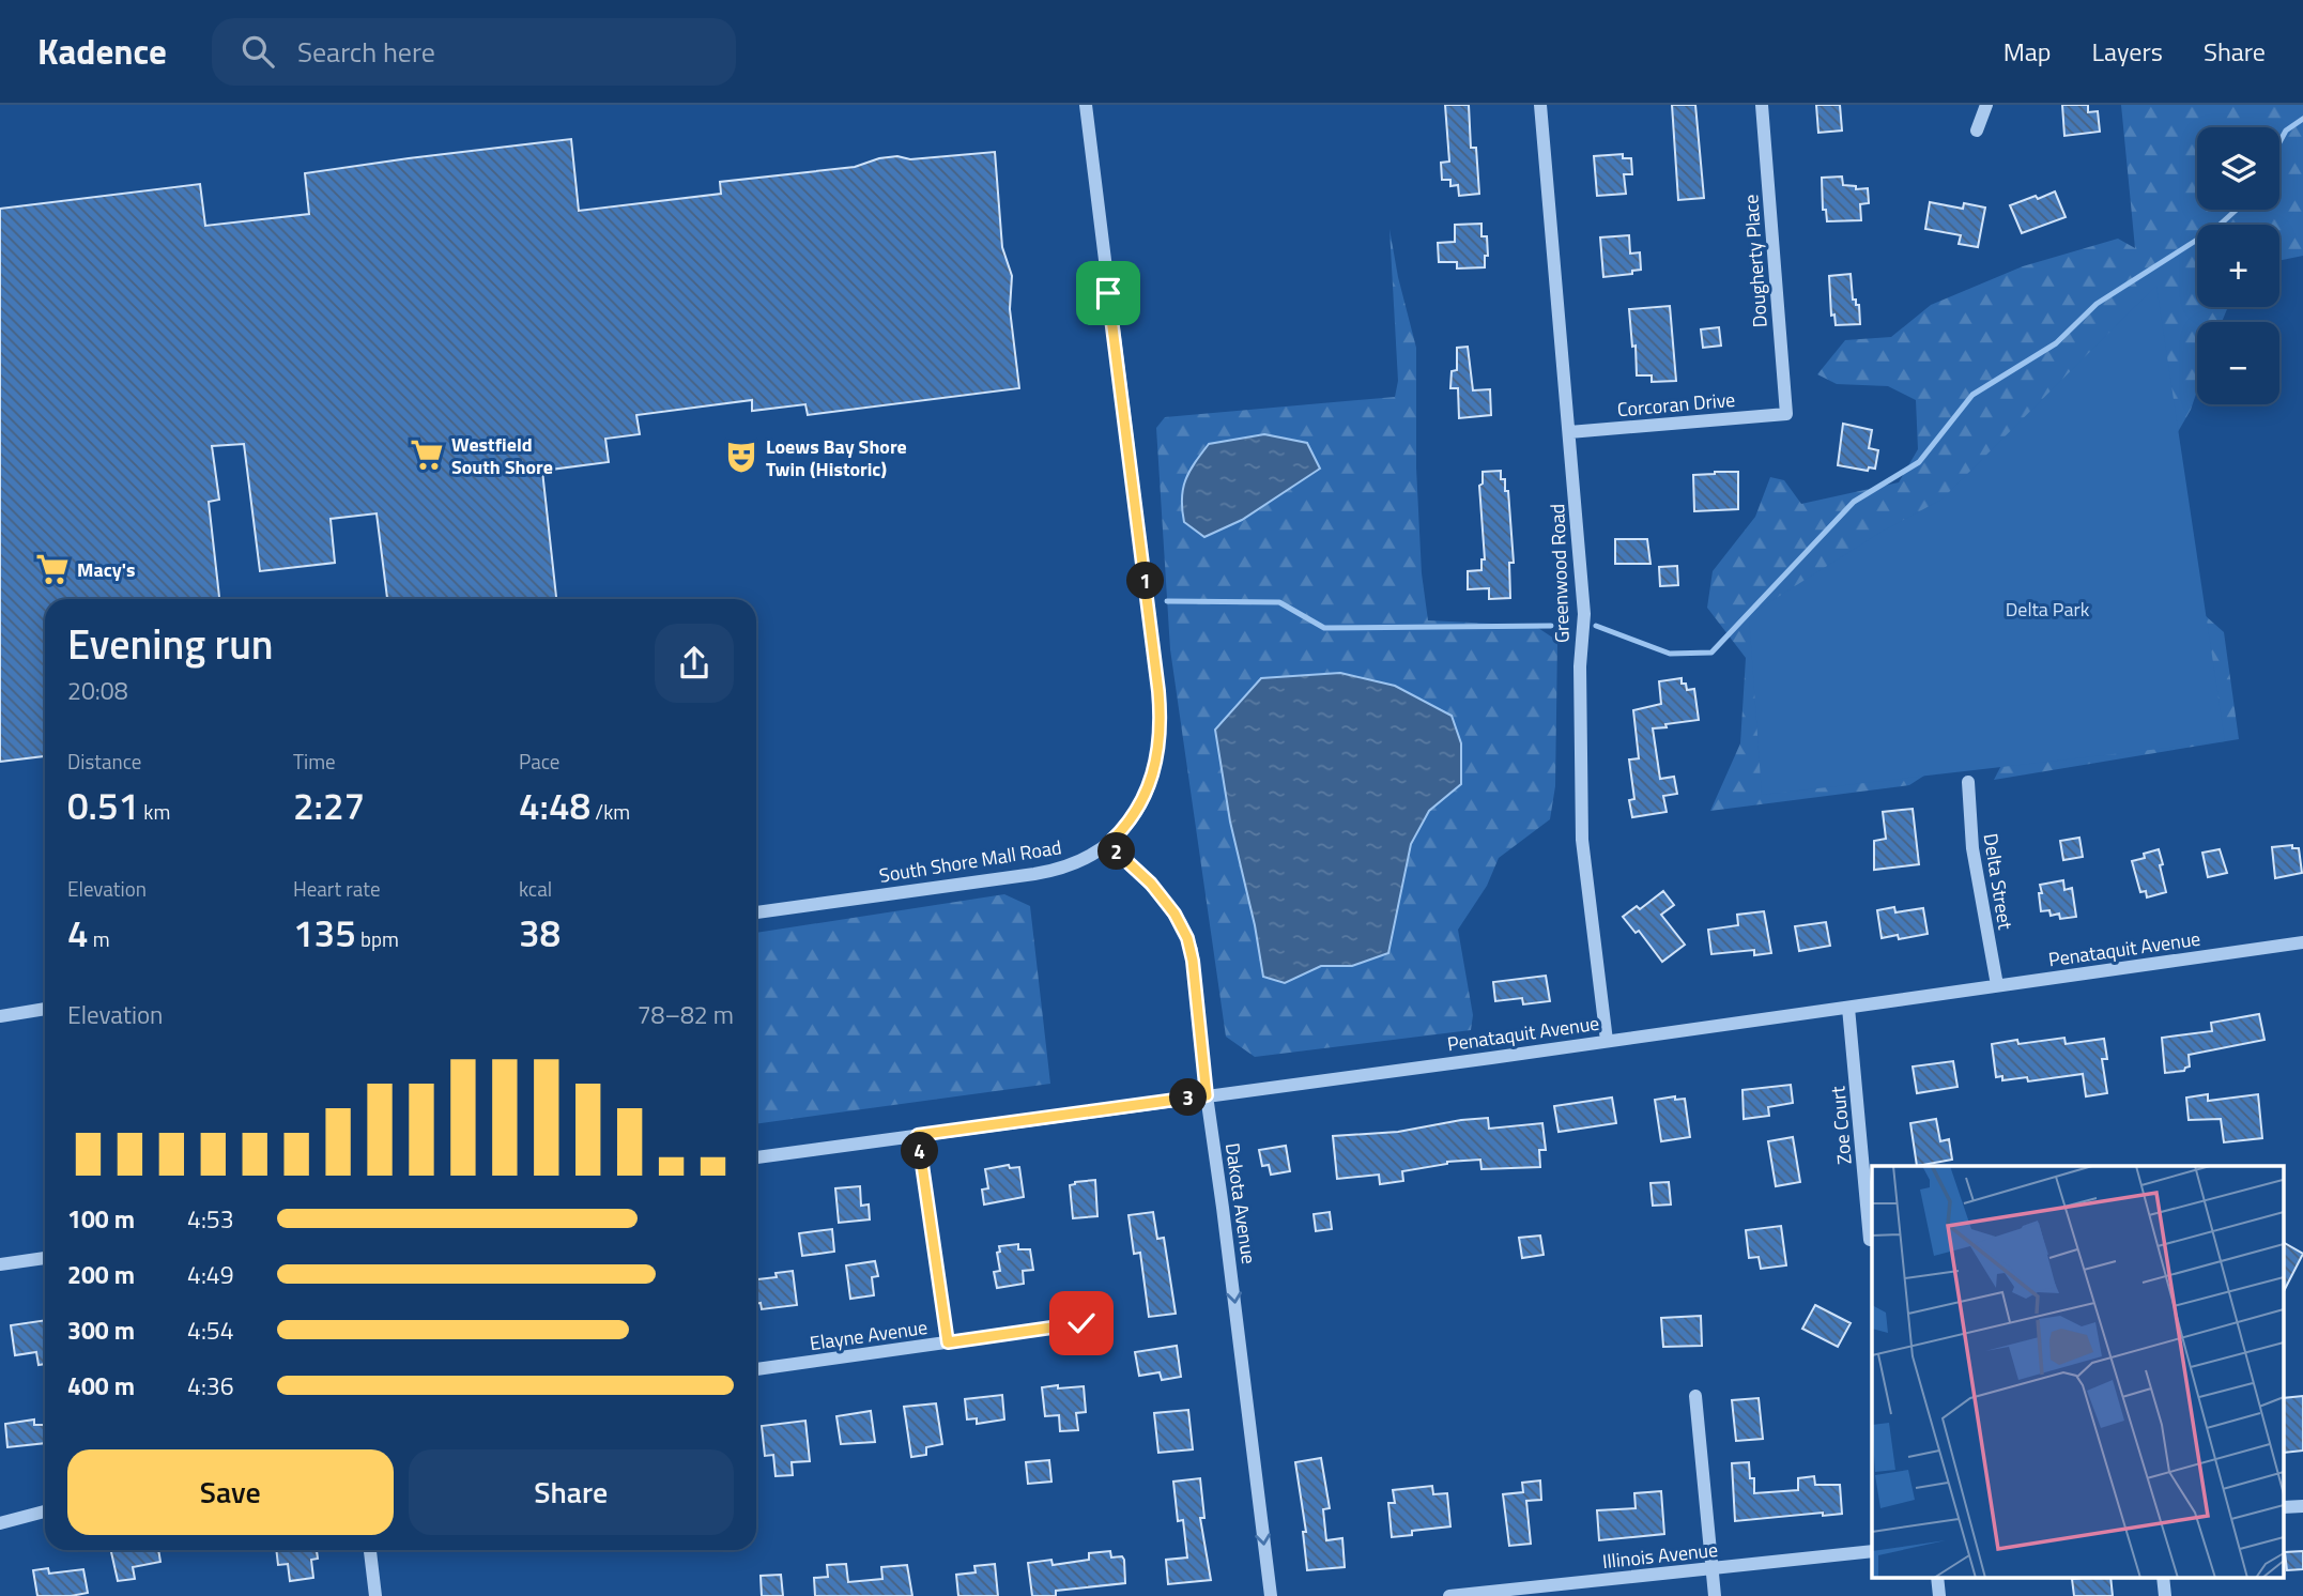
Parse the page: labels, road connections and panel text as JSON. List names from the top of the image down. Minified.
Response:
{"streets":{"street":["Dougherty Place","Corcoran Drive","Greenwood Road","South Shore Mall Road","Delta Street","Penataquit Avenue","Zoe Court","Dakota Avenue","Elayne Avenue","Illinois Avenue"]},"crossings":[["Dougherty Place","Corcoran Drive"],["Corcoran Drive","Greenwood Road"],["Greenwood Road","Penataquit Avenue"],["South Shore Mall Road","Dakota Avenue"],["Delta Street","Penataquit Avenue"],["Penataquit Avenue","Zoe Court"],["Penataquit Avenue","Dakota Avenue"]],"one_way":["Dakota Avenue"],"parks":["Delta Park"],"places":{"supermarket":["Westfield South Shore","Macy's"],"theatre":["Loews Bay Shore Twin (Historic)"]},"page":{"header":"Kadence","search":"Search here","nav":["Map","Layers","Share"],"map_buttons":["+","−"],"pins":["1","2","3","4"],"heading":["Evening run","20:08"],"stats":[["Distance","0.51 km"],["Time","2:27"],["Pace","4:48 /km"],["Elevation","4 m"],["Heart rate","135 bpm"],["kcal","38"]],"chart":["Elevation","78–82 m"],"list":[{"name":"100 m","note":"4:53"},{"name":"200 m","note":"4:49"},{"name":"300 m","note":"4:54"},{"name":"400 m","note":"4:36"}],"buttons":["Save","Share"]}}
